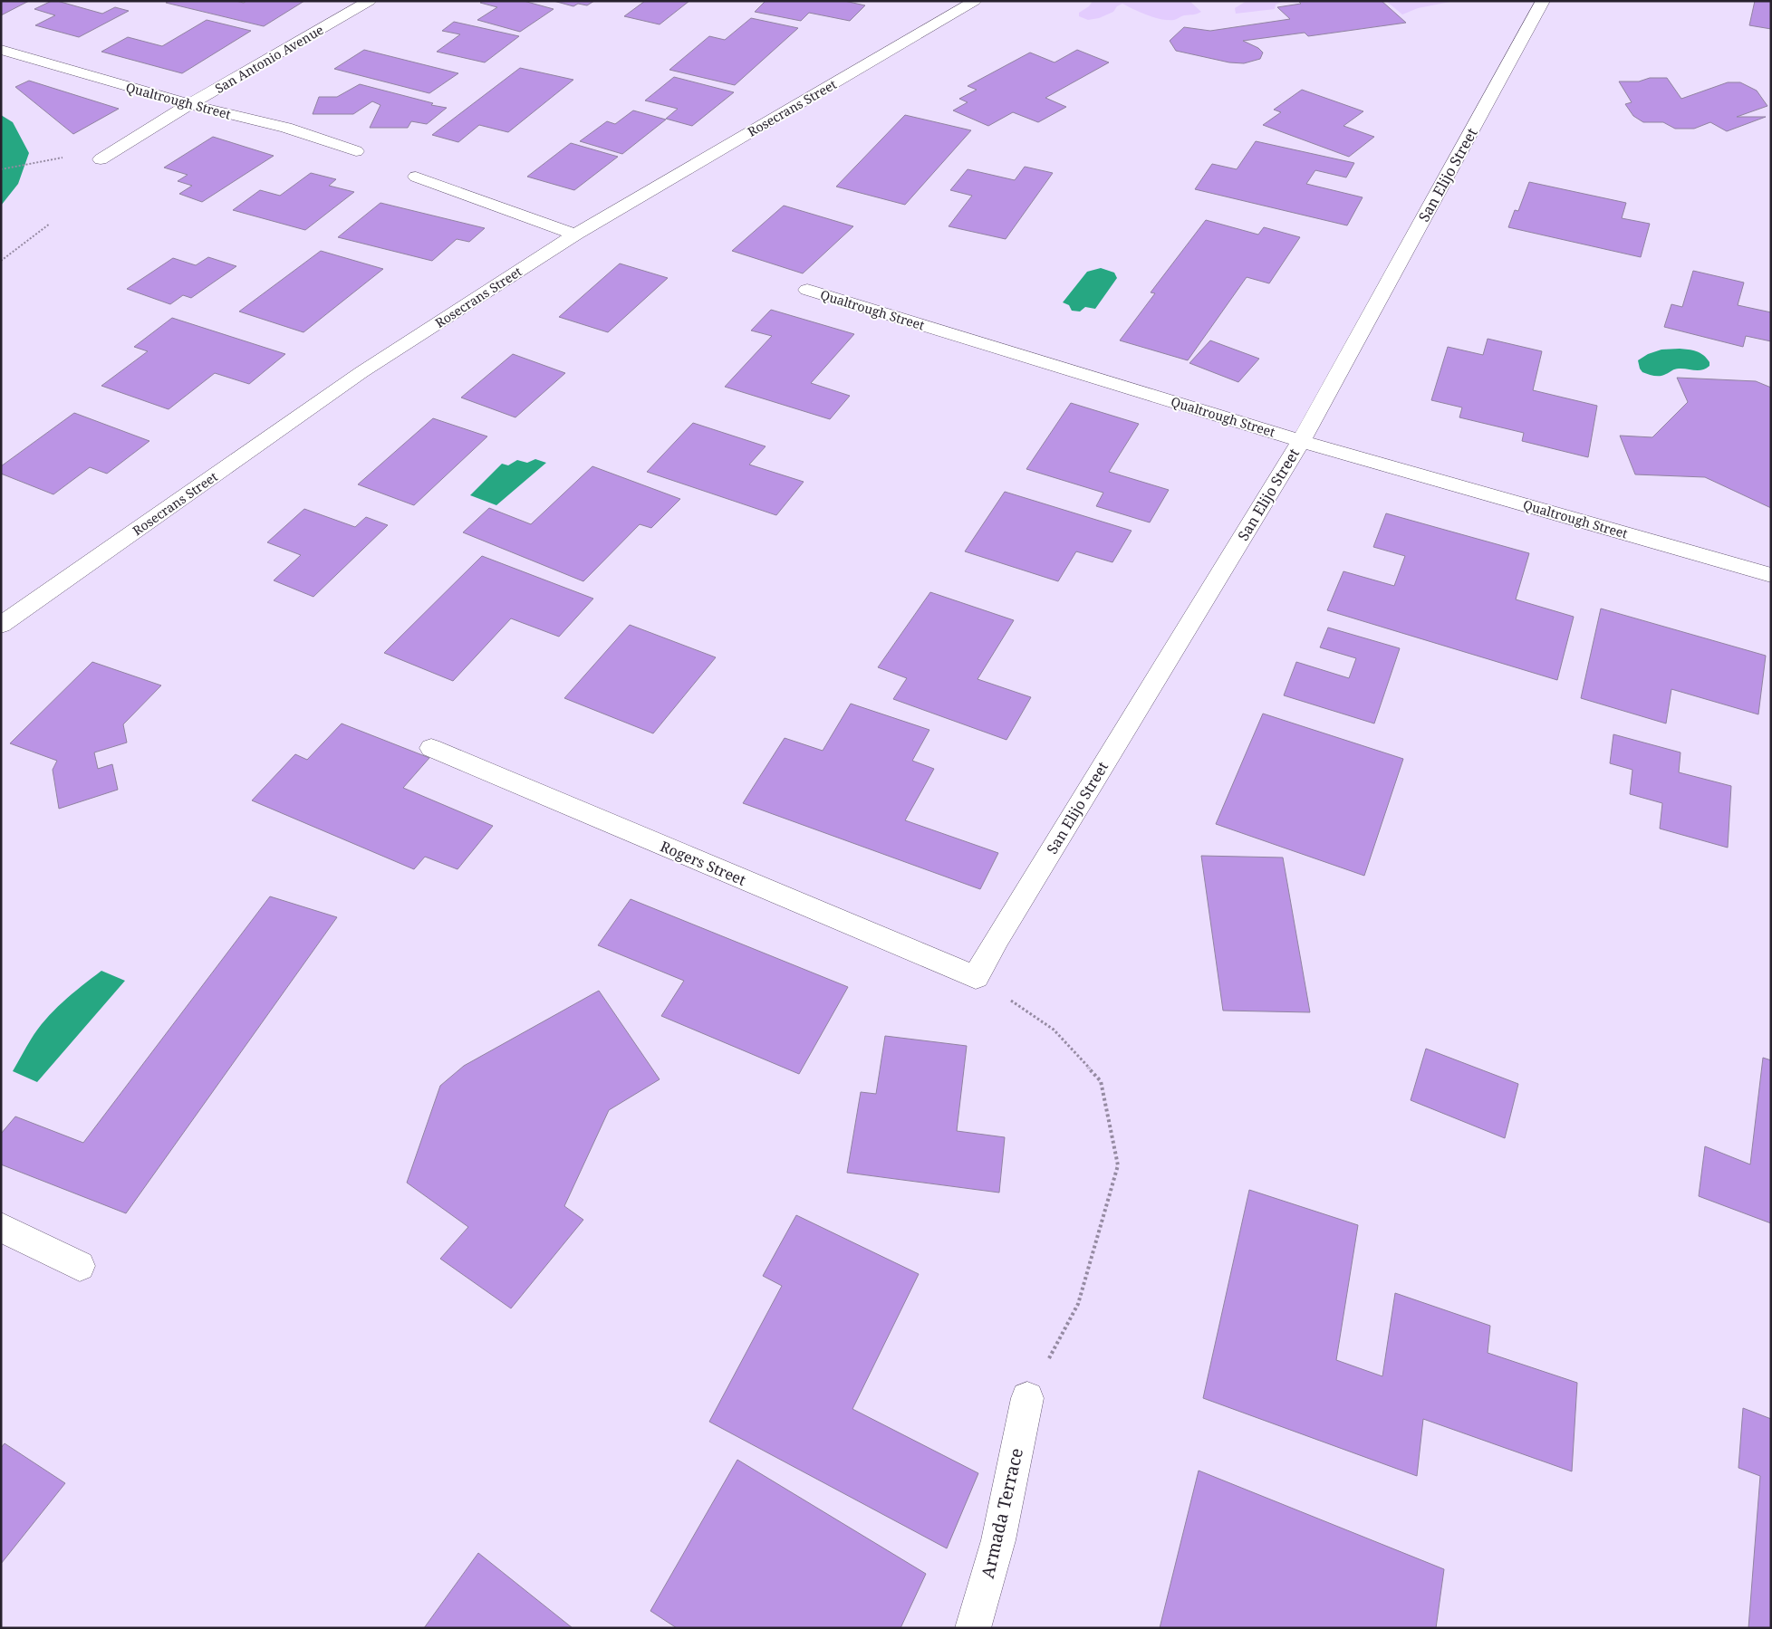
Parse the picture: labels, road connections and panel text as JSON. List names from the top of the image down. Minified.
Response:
{"streets":{"street":["San Antonio Avenue","Qualtrough Street","Rosecrans Street","San Elijo Street","Rogers Street","Armada Terrace"]},"crossings":[["San Antonio Avenue","Qualtrough Street"],["Qualtrough Street","San Elijo Street"],["San Elijo Street","Rogers Street"]]}
